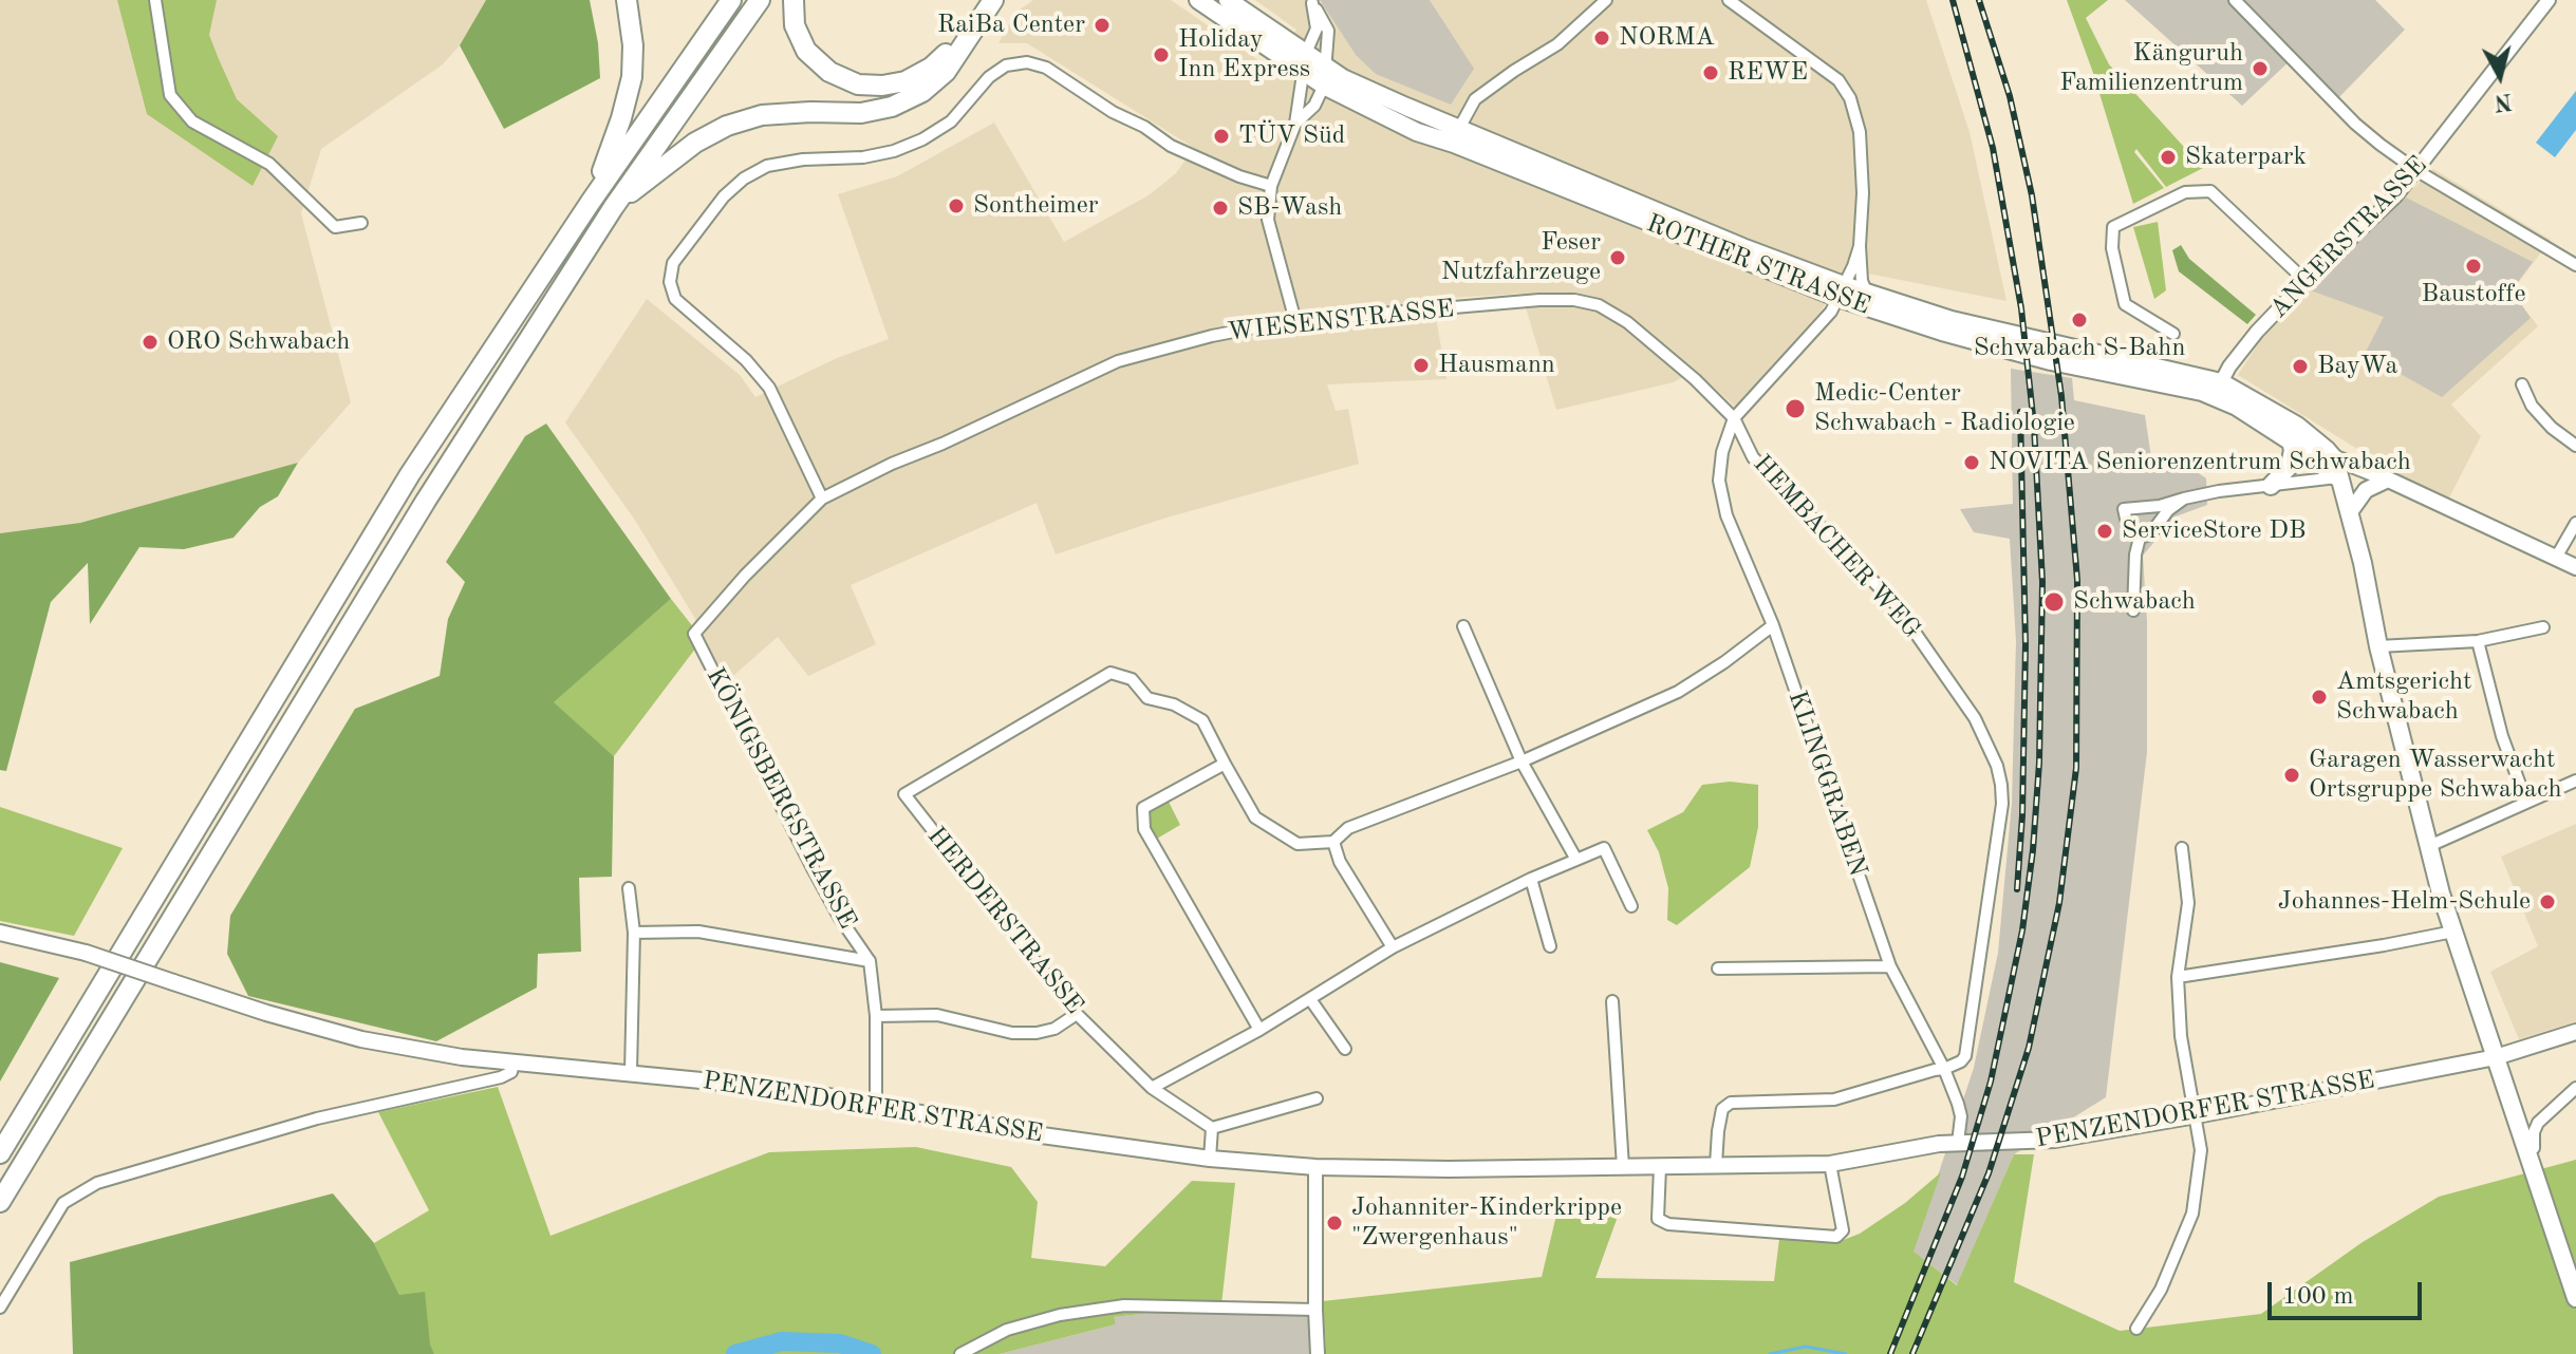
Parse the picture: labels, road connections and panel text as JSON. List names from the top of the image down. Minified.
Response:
{"streets":{"main road":["ROTHER STRASSE","PENZENDORFER STRASSE"],"street":["ANGERSTRASSE","WIESENSTRASSE","HEMBACHER WEG","KLINGGRABEN","KÖNIGSBERGSTRASSE","HERDERSTRASSE"]},"crossings":[["ANGERSTRASSE","ROTHER STRASSE"],["WIESENSTRASSE","HEMBACHER WEG"],["WIESENSTRASSE","KLINGGRABEN"],["WIESENSTRASSE","KÖNIGSBERGSTRASSE"],["HEMBACHER WEG","KLINGGRABEN"],["KLINGGRABEN","PENZENDORFER STRASSE"]],"places":["RaiBa Center","NORMA","Holiday Inn Express","Känguruh Familienzentrum","REWE","TÜV Süd","Skaterpark","Sontheimer","SB-Wash","Feser Nutzfahrzeuge","Baustoffe","Schwabach S-Bahn","ORO Schwabach","Hausmann","BayWa","Medic-Center Schwabach - Radiologie","NOVITA Seniorenzentrum Schwabach","ServiceStore DB","Schwabach","Amtsgericht Schwabach","Garagen Wasserwacht Ortsgruppe Schwabach","Johannes-Helm-Schule","Johanniter-Kinderkrippe \"Zwergenhaus\""],"scale_bar":"100 m","north":"bottom"}
